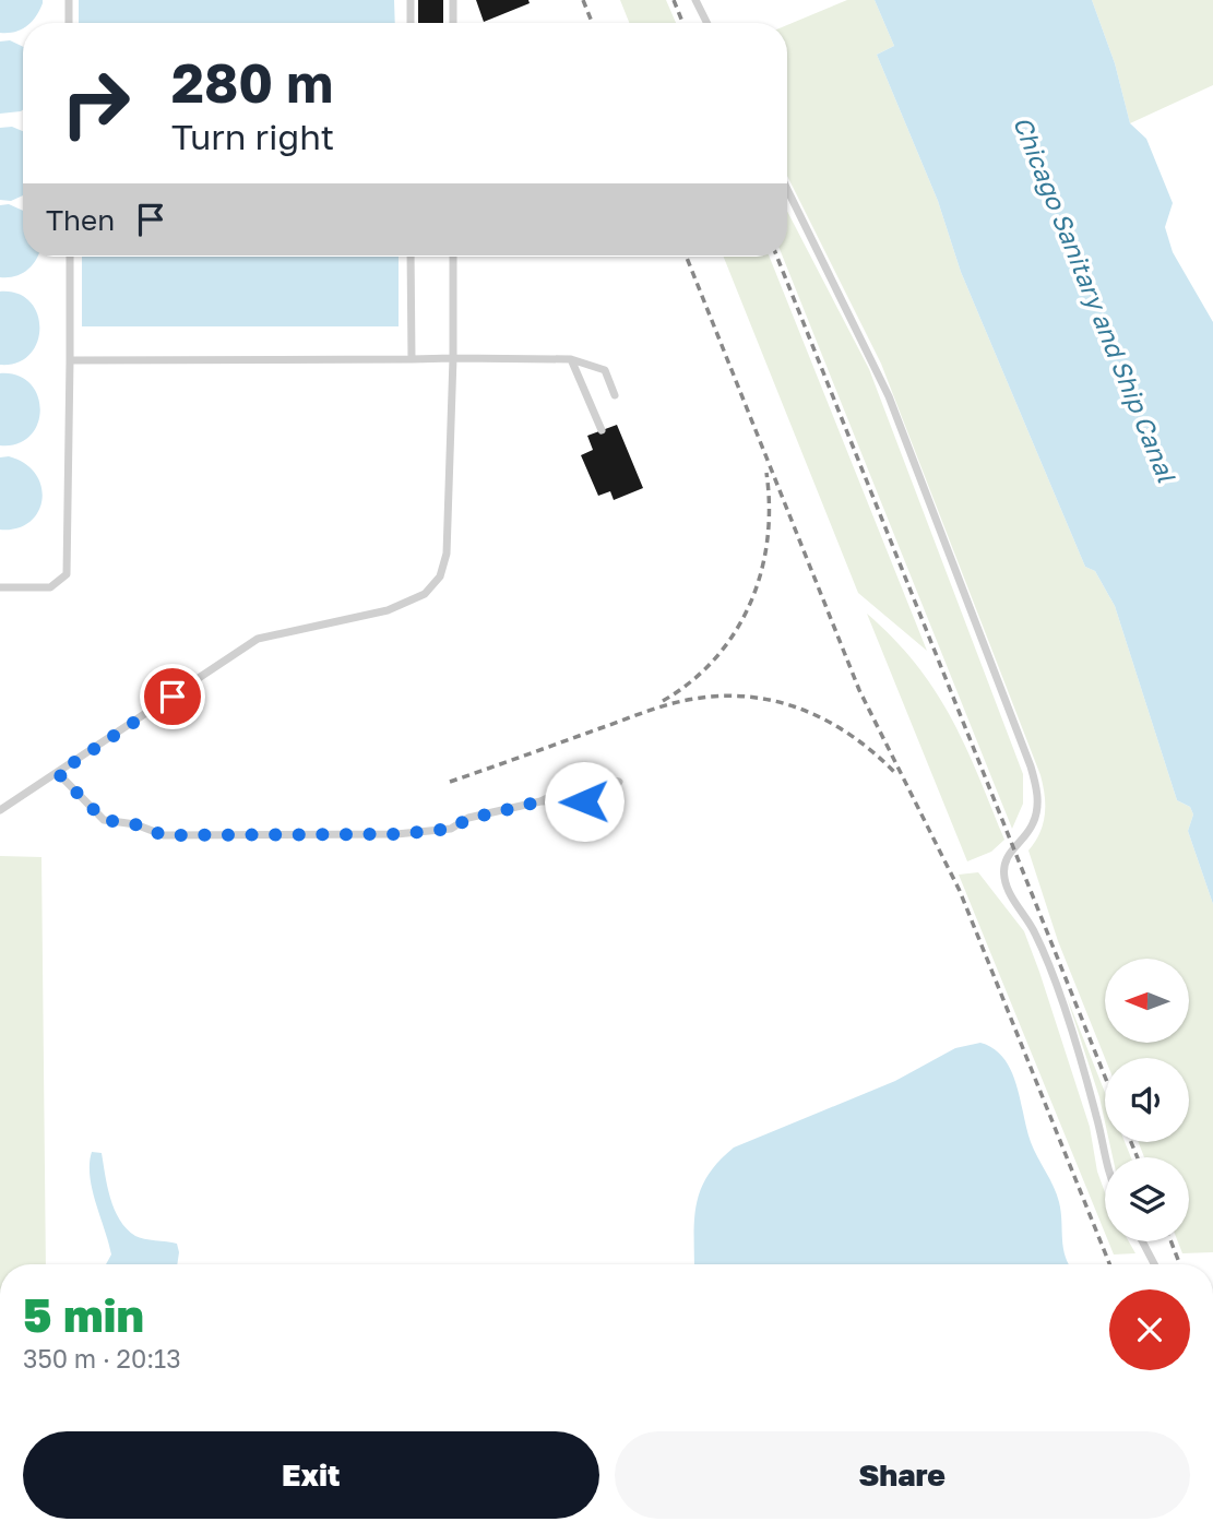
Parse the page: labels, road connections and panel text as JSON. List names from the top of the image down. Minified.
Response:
{"water":["Chicago Sanitary and Ship Canal"],"north":"left","page":{"turn":["280 m","Turn right"],"then":"Then","heading":["5 min","350 m · 20:13"],"buttons":["Exit","Share"]}}
